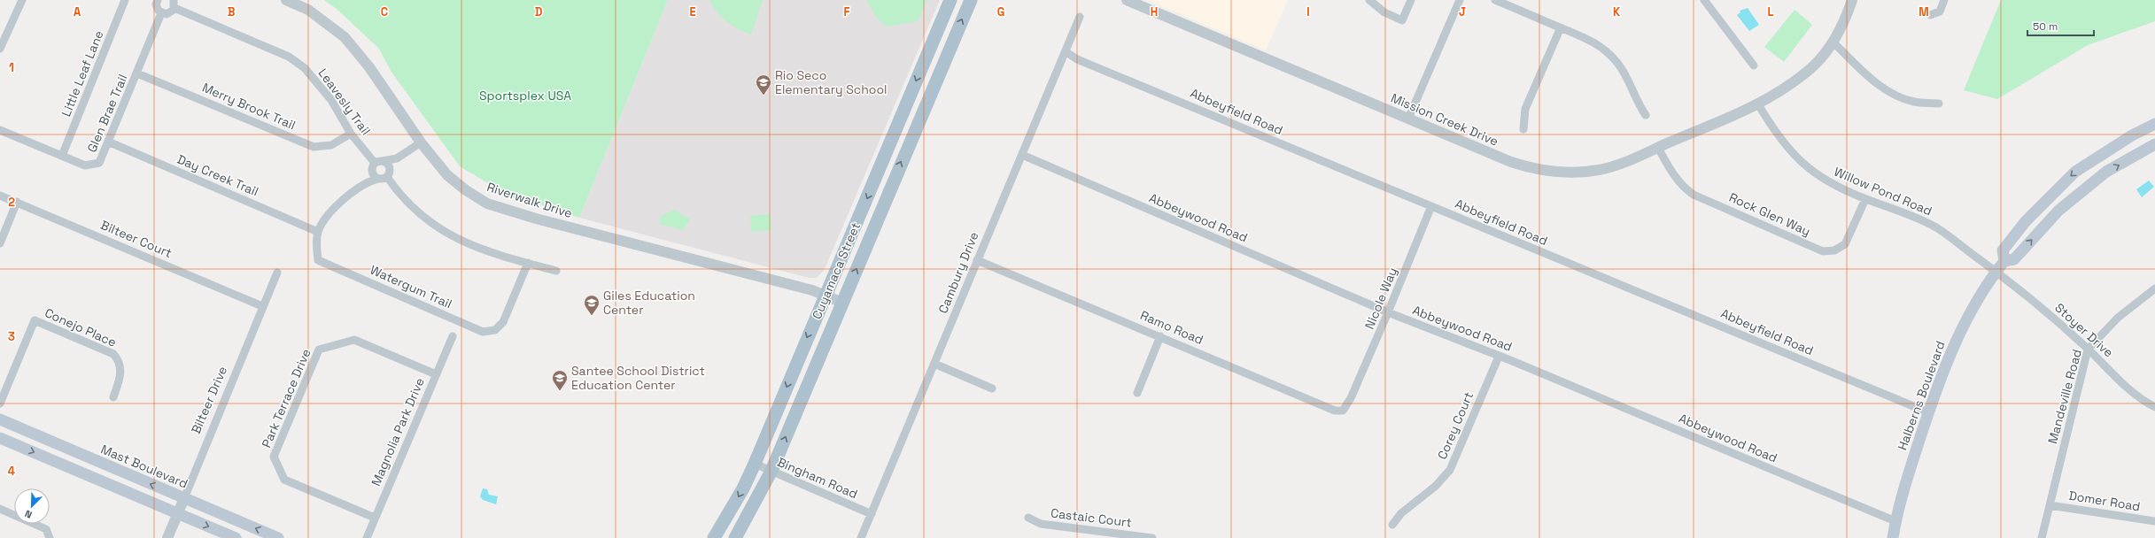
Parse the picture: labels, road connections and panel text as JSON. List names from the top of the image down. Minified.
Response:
{"streets":{"main road":["Cuyamaca Street","Halberns Boulevard","Mast Boulevard"],"street":["Little Leaf Lane","Leavesly Trail","Merry Brook Trail","Abbeyfield Road","Glen Brae Trail","Mission Creek Drive","Day Creek Trail","Willow Pond Road","Riverwalk Drive","Rock Glen Way","Abbeywood Road","Bilteer Court","Cambury Drive","Watergum Trail","Nicole Way","Conejo Place","Ramo Road","Stoyer Drive","Mandeville Road","Park Terrace Drive","Bilteer Drive","Corey Court","Magnolia Park Drive","Bingham Road","Domer Road","Castaic Court"]},"crossings":[["Little Leaf Lane","Glen Brae Trail"],["Leavesly Trail","Merry Brook Trail"],["Merry Brook Trail","Glen Brae Trail"],["Abbeyfield Road","Cambury Drive"],["Abbeyfield Road","Nicole Way"],["Abbeyfield Road","Halberns Boulevard"],["Glen Brae Trail","Day Creek Trail"],["Mission Creek Drive","Willow Pond Road"],["Mission Creek Drive","Rock Glen Way"],["Day Creek Trail","Watergum Trail"],["Willow Pond Road","Rock Glen Way"],["Willow Pond Road","Stoyer Drive"],["Willow Pond Road","Halberns Boulevard"],["Riverwalk Drive","Cuyamaca Street"],["Abbeywood Road","Cambury Drive"],["Abbeywood Road","Nicole Way"],["Abbeywood Road","Halberns Boulevard"],["Abbeywood Road","Corey Court"],["Bilteer Court","Bilteer Drive"],["Cuyamaca Street","Bingham Road"],["Cambury Drive","Ramo Road"],["Cambury Drive","Bingham Road"],["Nicole Way","Ramo Road"],["Stoyer Drive","Halberns Boulevard"],["Stoyer Drive","Mandeville Road"],["Mandeville Road","Domer Road"],["Park Terrace Drive","Magnolia Park Drive"],["Bilteer Drive","Mast Boulevard"]],"parks":["Sportsplex USA"],"places":{"school or university":["Rio Seco Elementary School","Giles Education Center","Santee School District Education Center"]},"scale_bar":"50 m","north":"bottom left","grid":{"columns":["A","B","C","D","E","F","G","H","I","J","K","L","M"],"rows":["1","2","3","4"]}}
